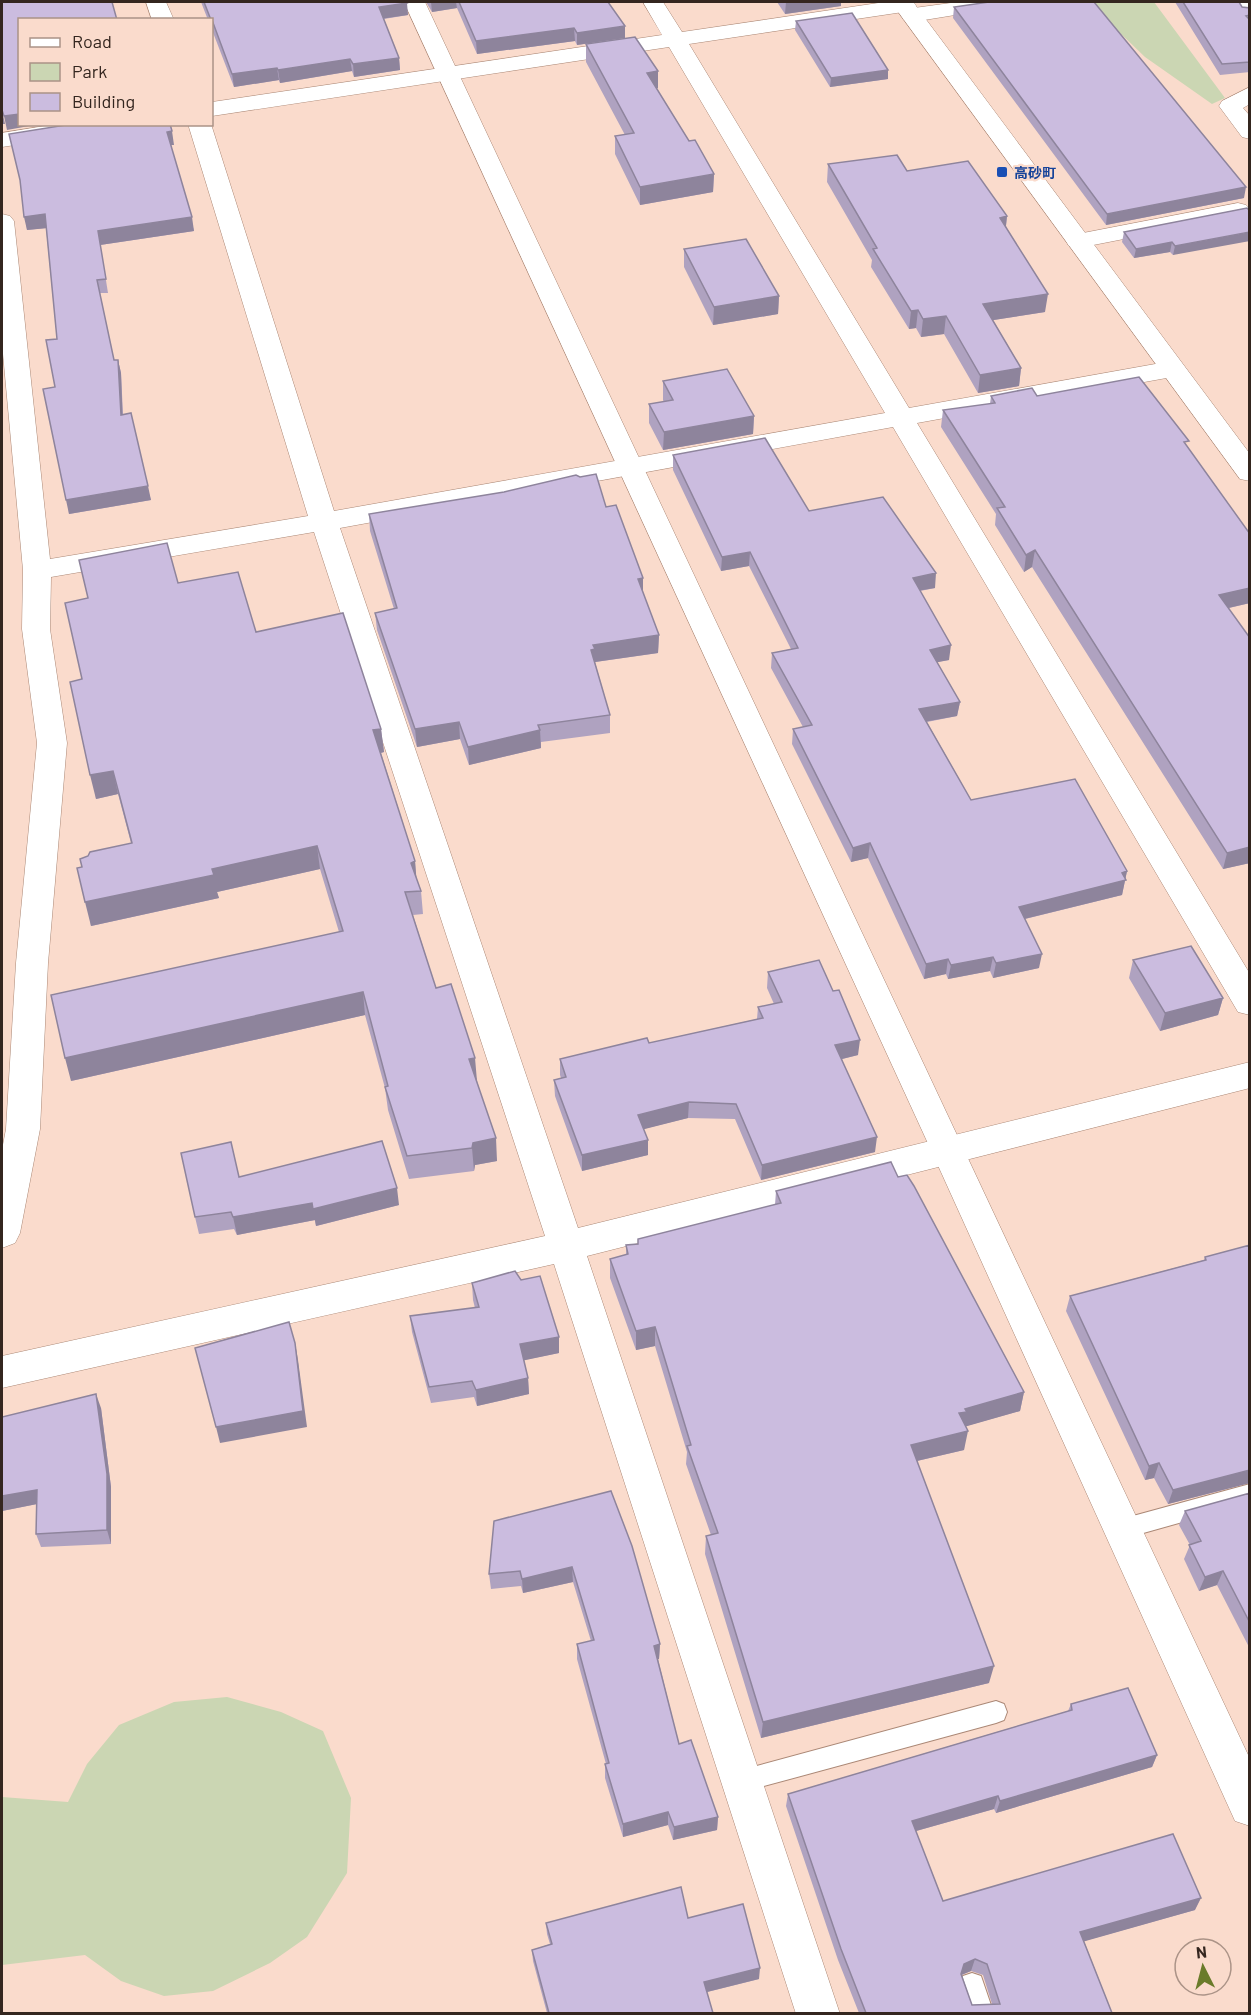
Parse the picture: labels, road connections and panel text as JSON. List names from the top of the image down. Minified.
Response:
{"places":{"transit":["高砂町"]},"legend":["Road","Park","Building"],"north":"top"}
